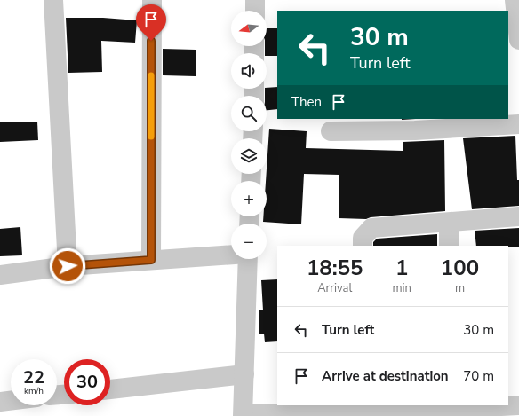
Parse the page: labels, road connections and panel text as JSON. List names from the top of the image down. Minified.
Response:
{"north":"left","page":{"map_buttons":["+","−"],"turn":["30 m","Turn left"],"then":"Then","eta":["18:55","Arrival","1","min","100","m"],"list":[{"name":"Turn left","value":"30 m"},{"name":"Arrive at destination","value":"70 m"}],"speed":"22 km/h","limit":"30"}}
